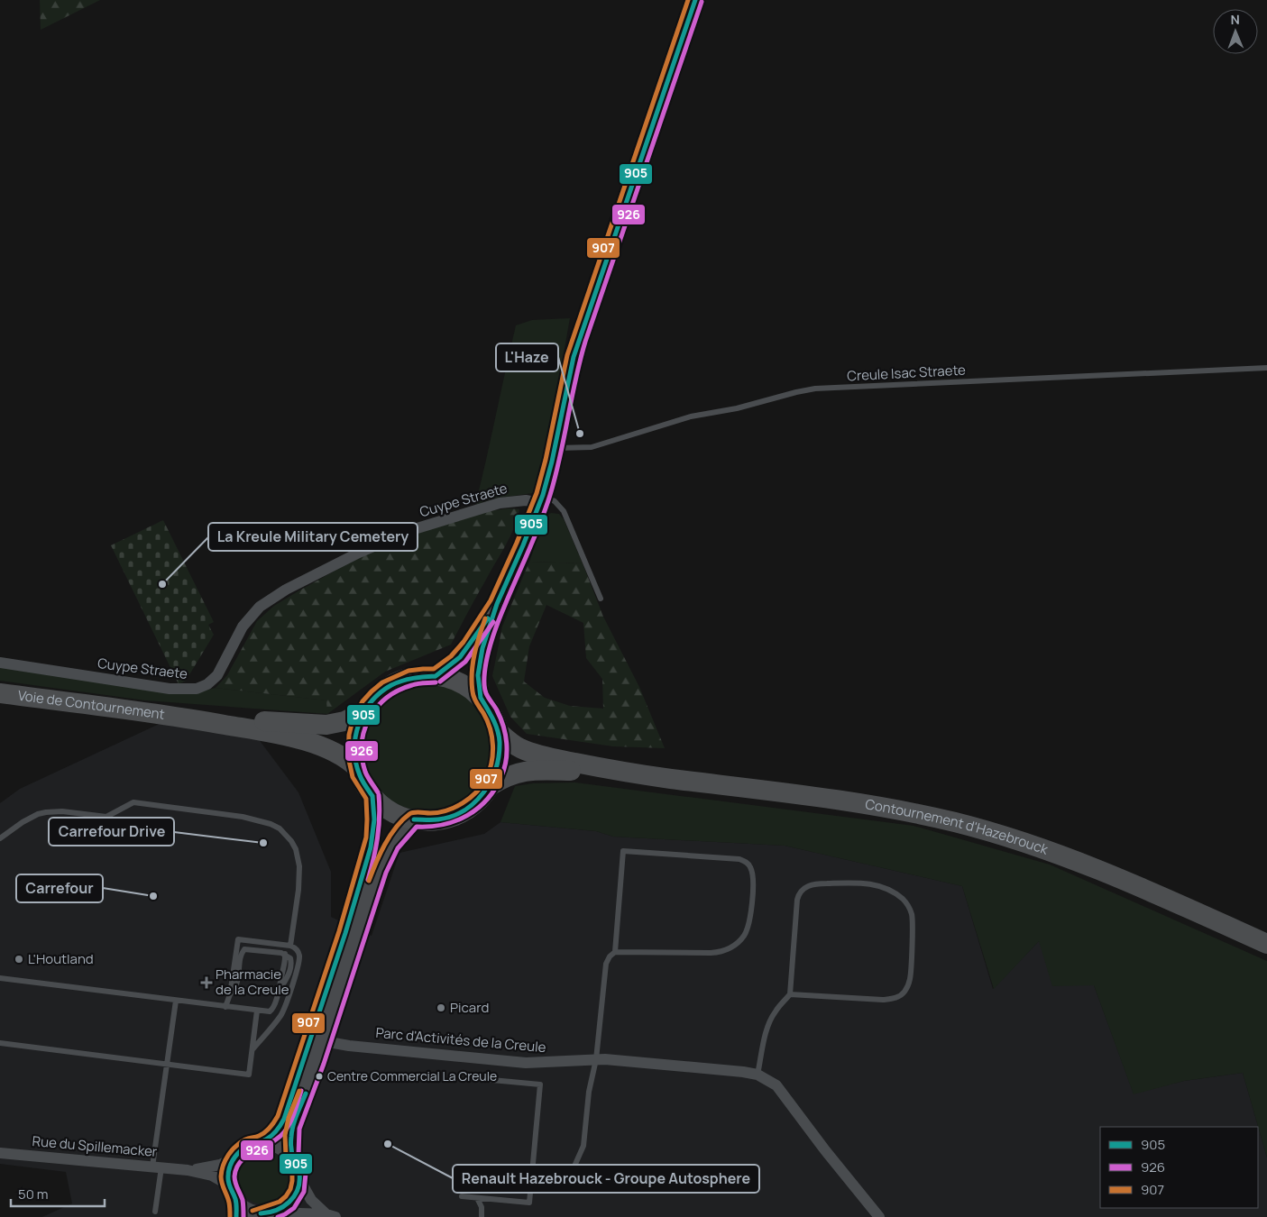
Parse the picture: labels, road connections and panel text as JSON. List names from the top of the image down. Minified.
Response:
{"streets":{"highway":["Voie de Contournement","Contournement d'Hazebrouck"],"street":["Cuype Straete","Parc d'Activités de la Creule","Rue du Spillemacker"],"lane":["Creule Isac Straete"]},"crossings":[["Voie de Contournement","Contournement d'Hazebrouck"]],"places":{"other":["L'Haze","La Kreule Military Cemetery","Carrefour Drive","Carrefour","L'Houtland","Picard","Centre Commercial La Creule","Renault Hazebrouck - Groupe Autosphere"],"health":["Pharmacie de la Creule"]},"lines":["transit line 905","transit line 907","transit line 926"],"legend":["905","926","907"],"scale_bar":"50 m","north":"top"}
